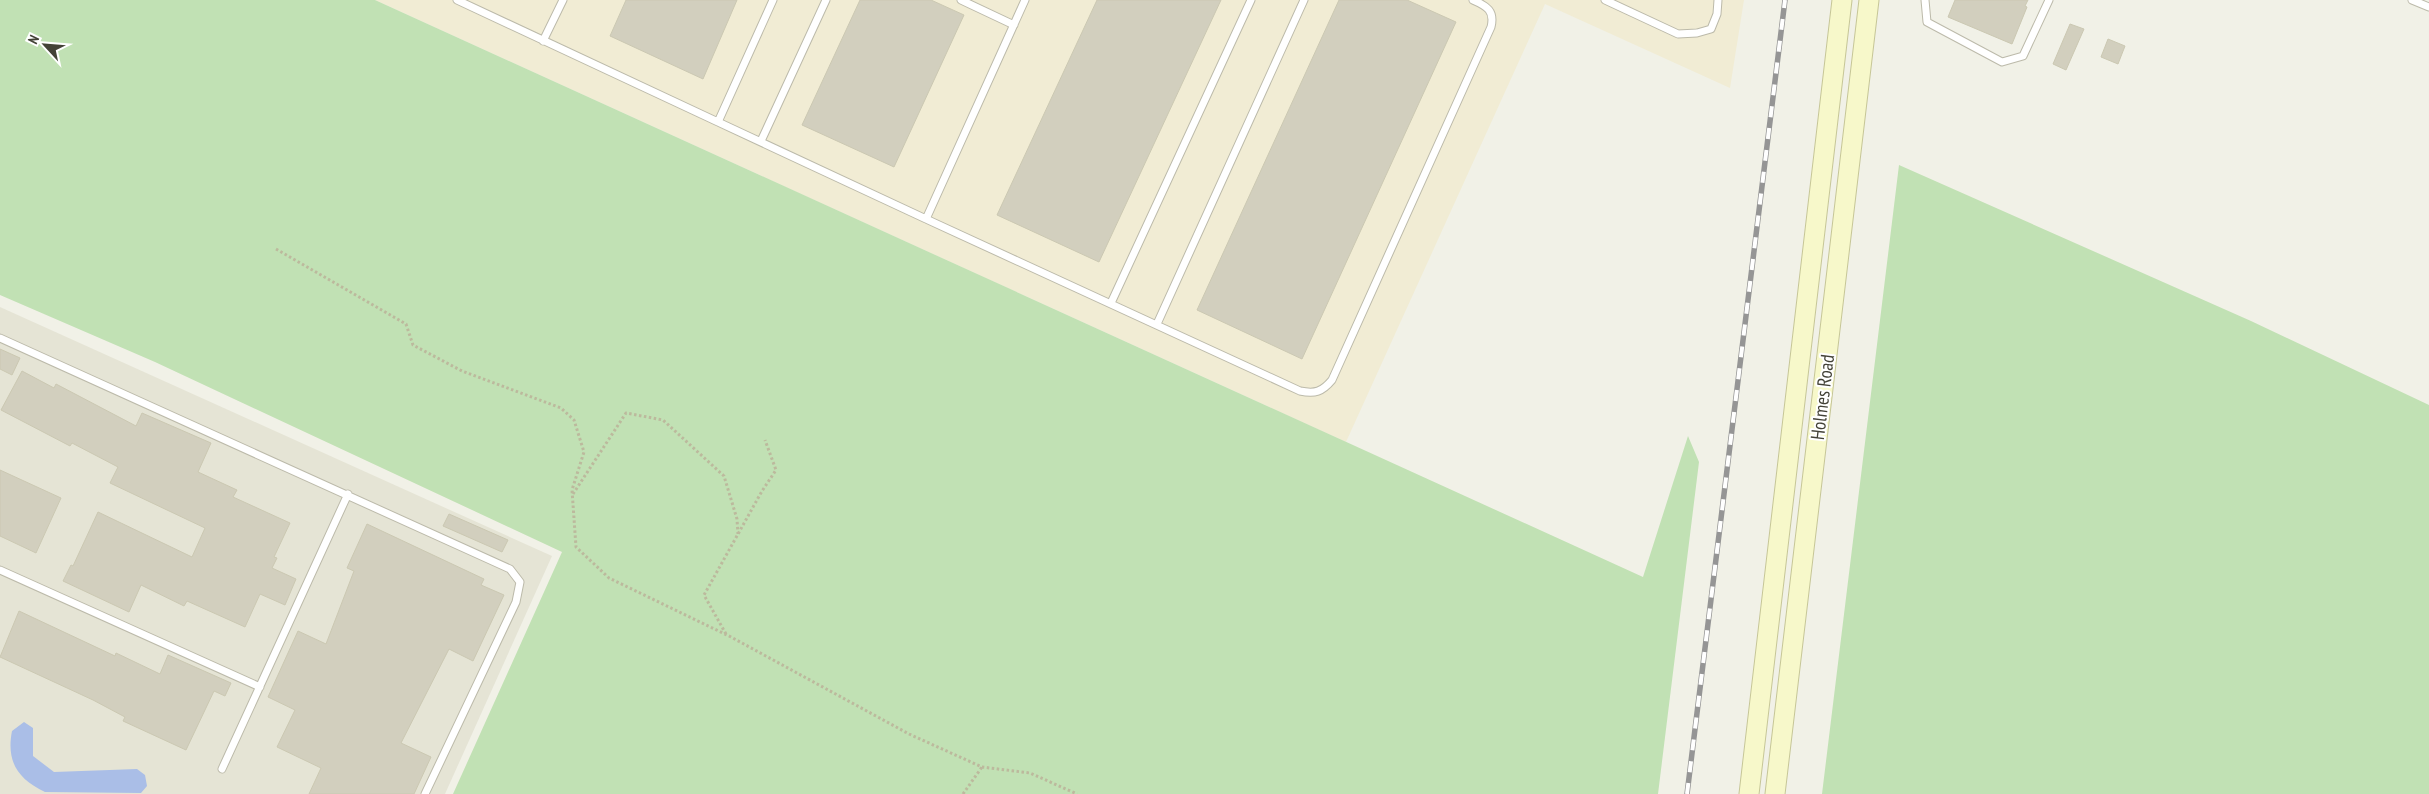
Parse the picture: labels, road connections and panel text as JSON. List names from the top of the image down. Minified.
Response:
{"streets":{"main road":["Holmes Road"]},"north":"top left"}
